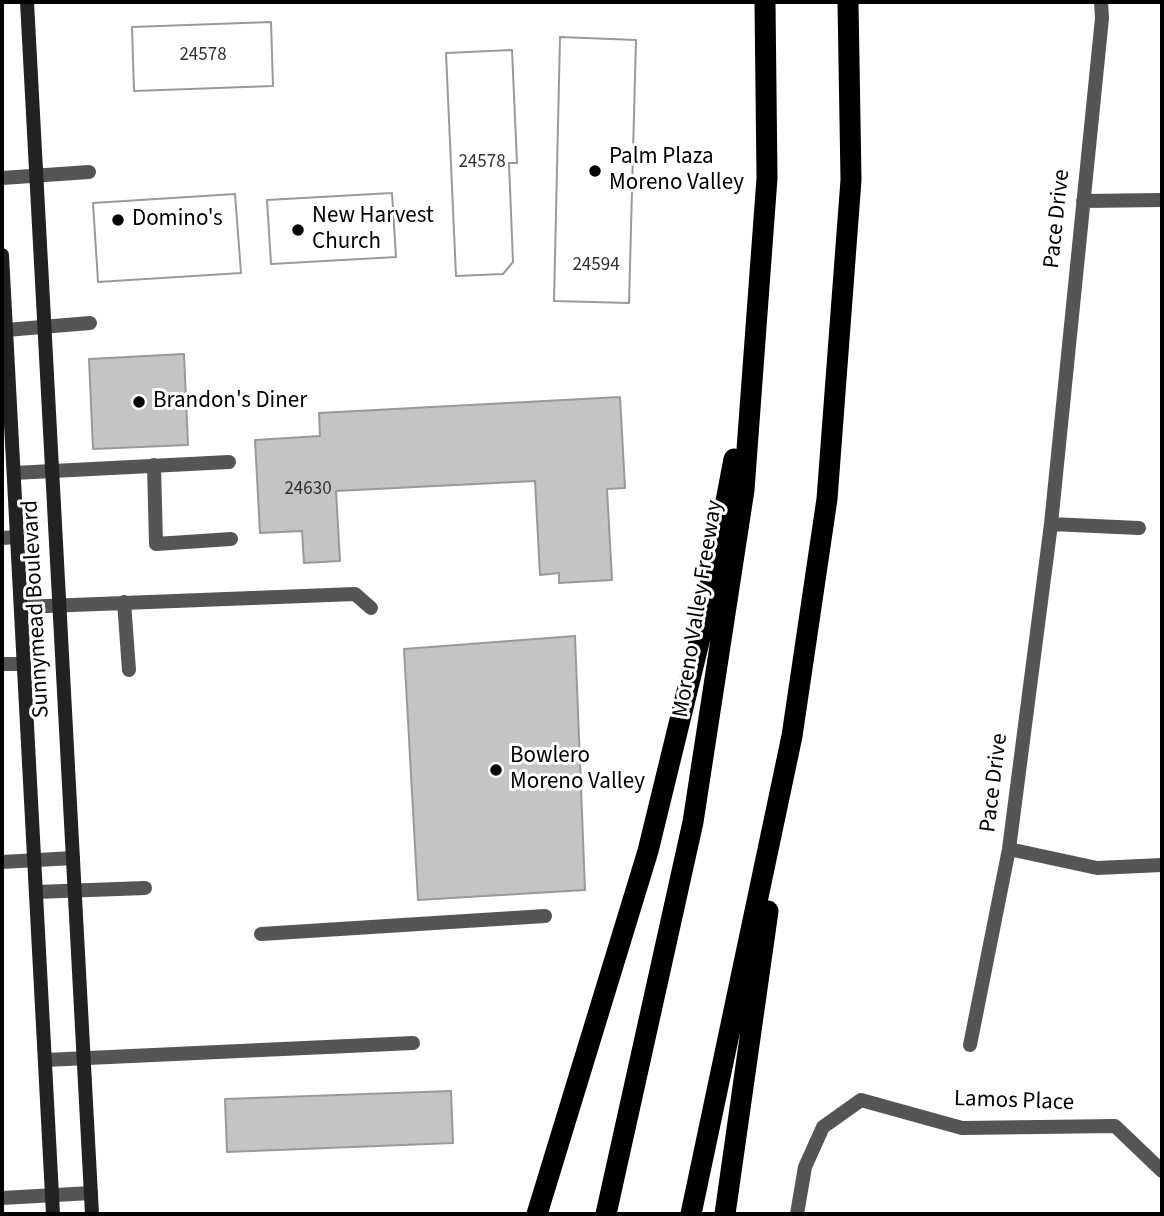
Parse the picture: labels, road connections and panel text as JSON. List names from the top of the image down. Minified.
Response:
{"streets":{"highway":["Moreno Valley Freeway"],"main road":["Sunnymead Boulevard"],"street":["Pace Drive","Lamos Place"]},"places":["Palm Plaza Moreno Valley","Domino's","New Harvest Church","Brandon's Diner","Bowlero Moreno Valley"],"house_numbers":["24578","24578","24594","24630"]}
